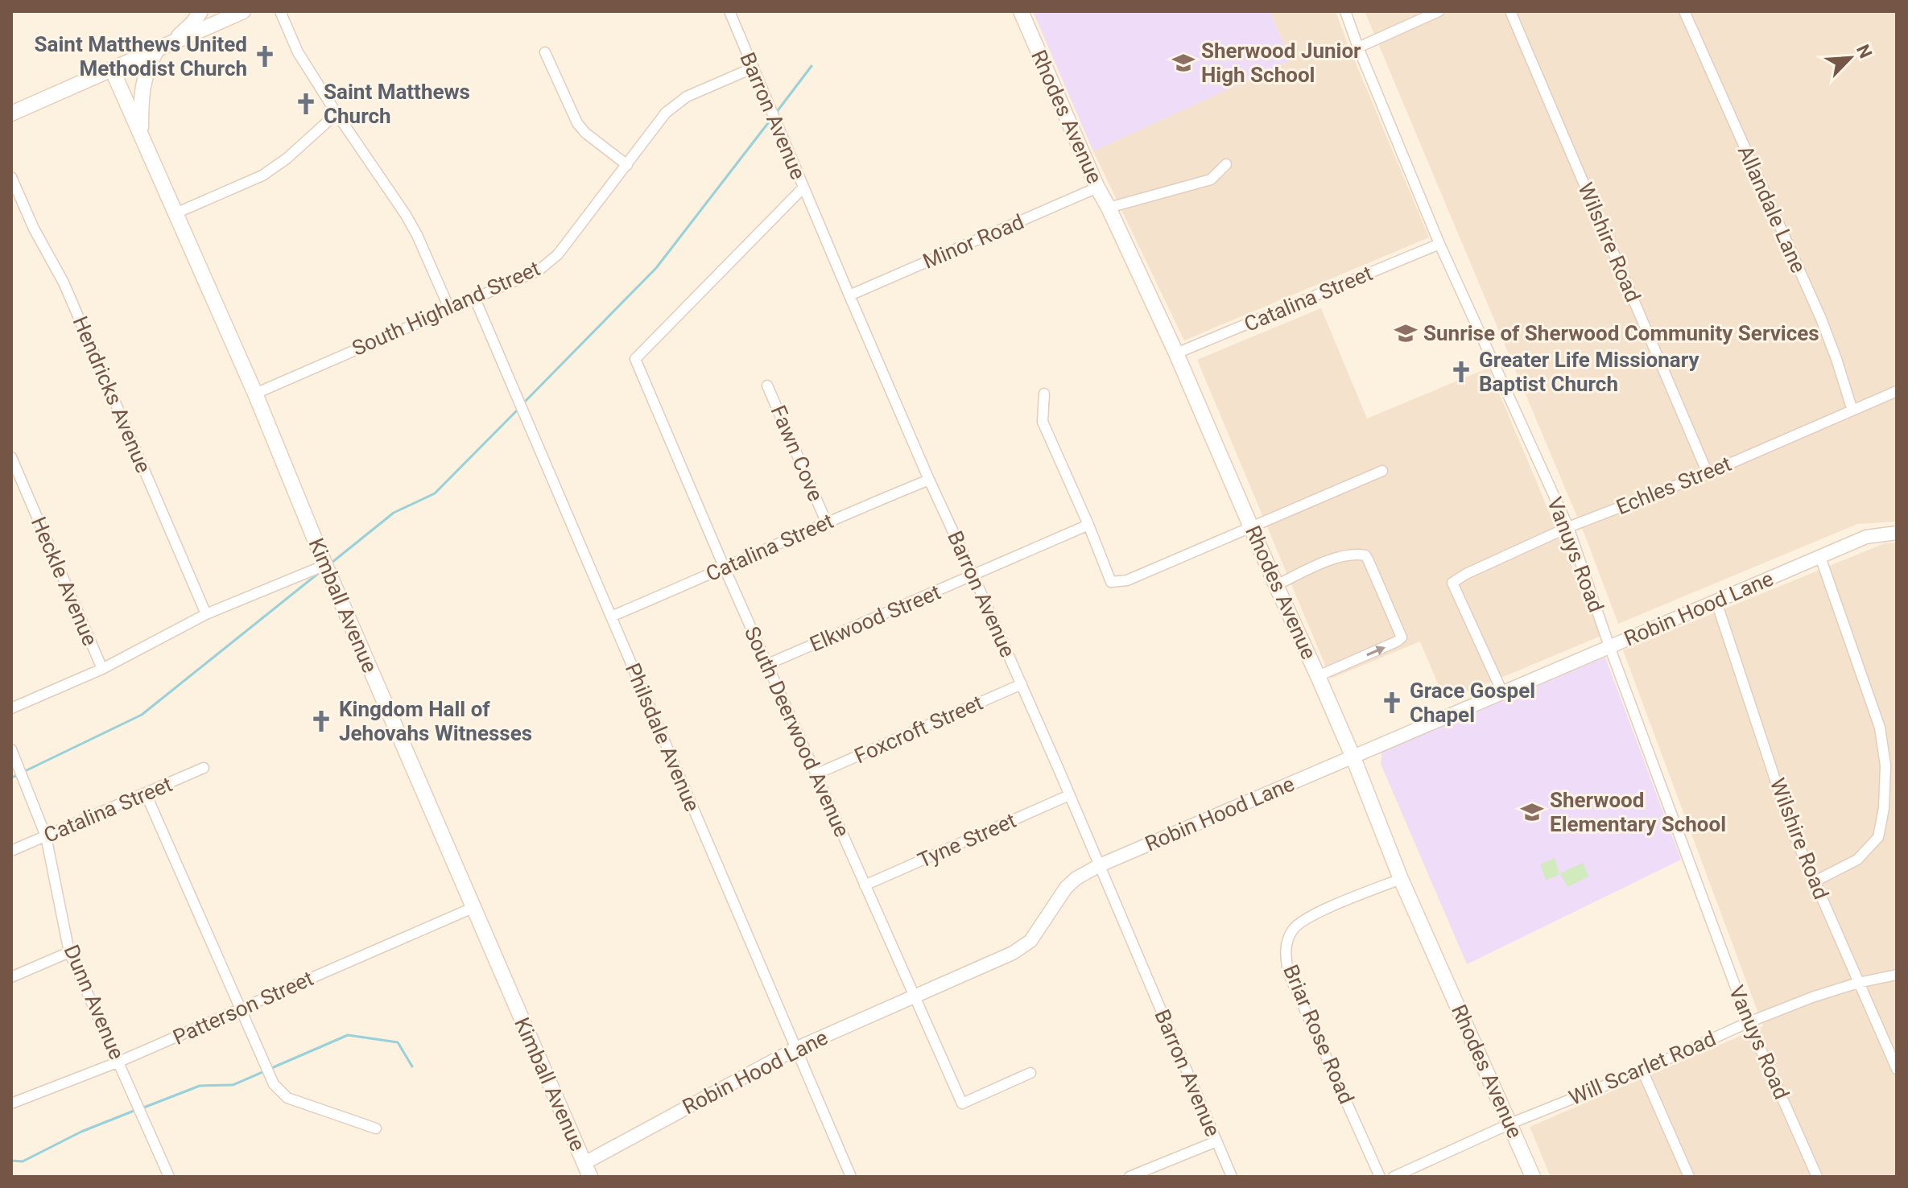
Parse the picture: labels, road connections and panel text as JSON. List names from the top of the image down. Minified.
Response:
{"streets":{"main road":["Rhodes Avenue","Kimball Avenue"],"street":["Barron Avenue","Allandale Lane","Minor Road","Wilshire Road","Catalina Street","South Highland Street","Hendricks Avenue","Fawn Cove","Echles Street","Vanuys Road","Heckle Avenue","Robin Hood Lane","Elkwood Street","Foxcroft Street","South Deerwood Avenue","Philsdale Avenue","Tyne Street","Dunn Avenue","Patterson Street","Briar Rose Road","Will Scarlet Road"]},"crossings":[["Barron Avenue","Minor Road"],["Barron Avenue","Catalina Street"],["Barron Avenue","South Highland Street"],["Barron Avenue","Robin Hood Lane"],["Barron Avenue","Elkwood Street"],["Barron Avenue","Foxcroft Street"],["Barron Avenue","South Deerwood Avenue"],["Barron Avenue","Tyne Street"],["Rhodes Avenue","Minor Road"],["Rhodes Avenue","Catalina Street"],["Rhodes Avenue","Robin Hood Lane"],["Rhodes Avenue","Briar Rose Road"],["Rhodes Avenue","Will Scarlet Road"],["Allandale Lane","Echles Street"],["Wilshire Road","Echles Street"],["Wilshire Road","Robin Hood Lane"],["Wilshire Road","Will Scarlet Road"],["Catalina Street","Fawn Cove"],["Catalina Street","Vanuys Road"],["Catalina Street","South Deerwood Avenue"],["Catalina Street","Philsdale Avenue"],["Catalina Street","Dunn Avenue"],["South Highland Street","Kimball Avenue"],["South Highland Street","Philsdale Avenue"],["Echles Street","Vanuys Road"],["Echles Street","Robin Hood Lane"],["Vanuys Road","Robin Hood Lane"],["Vanuys Road","Will Scarlet Road"],["Kimball Avenue","Robin Hood Lane"],["Kimball Avenue","Patterson Street"],["Robin Hood Lane","South Deerwood Avenue"],["Robin Hood Lane","Philsdale Avenue"],["Elkwood Street","South Deerwood Avenue"],["Foxcroft Street","South Deerwood Avenue"],["South Deerwood Avenue","Tyne Street"],["Dunn Avenue","Patterson Street"]],"places":{"church":["Saint Matthews United Methodist Church","Saint Matthews Church","Greater Life Missionary Baptist Church","Grace Gospel Chapel","Kingdom Hall of Jehovahs Witnesses"],"school or university":["Sherwood Junior High School","Sunrise of Sherwood Community Services","Sherwood Elementary School"]},"north":"top right"}
